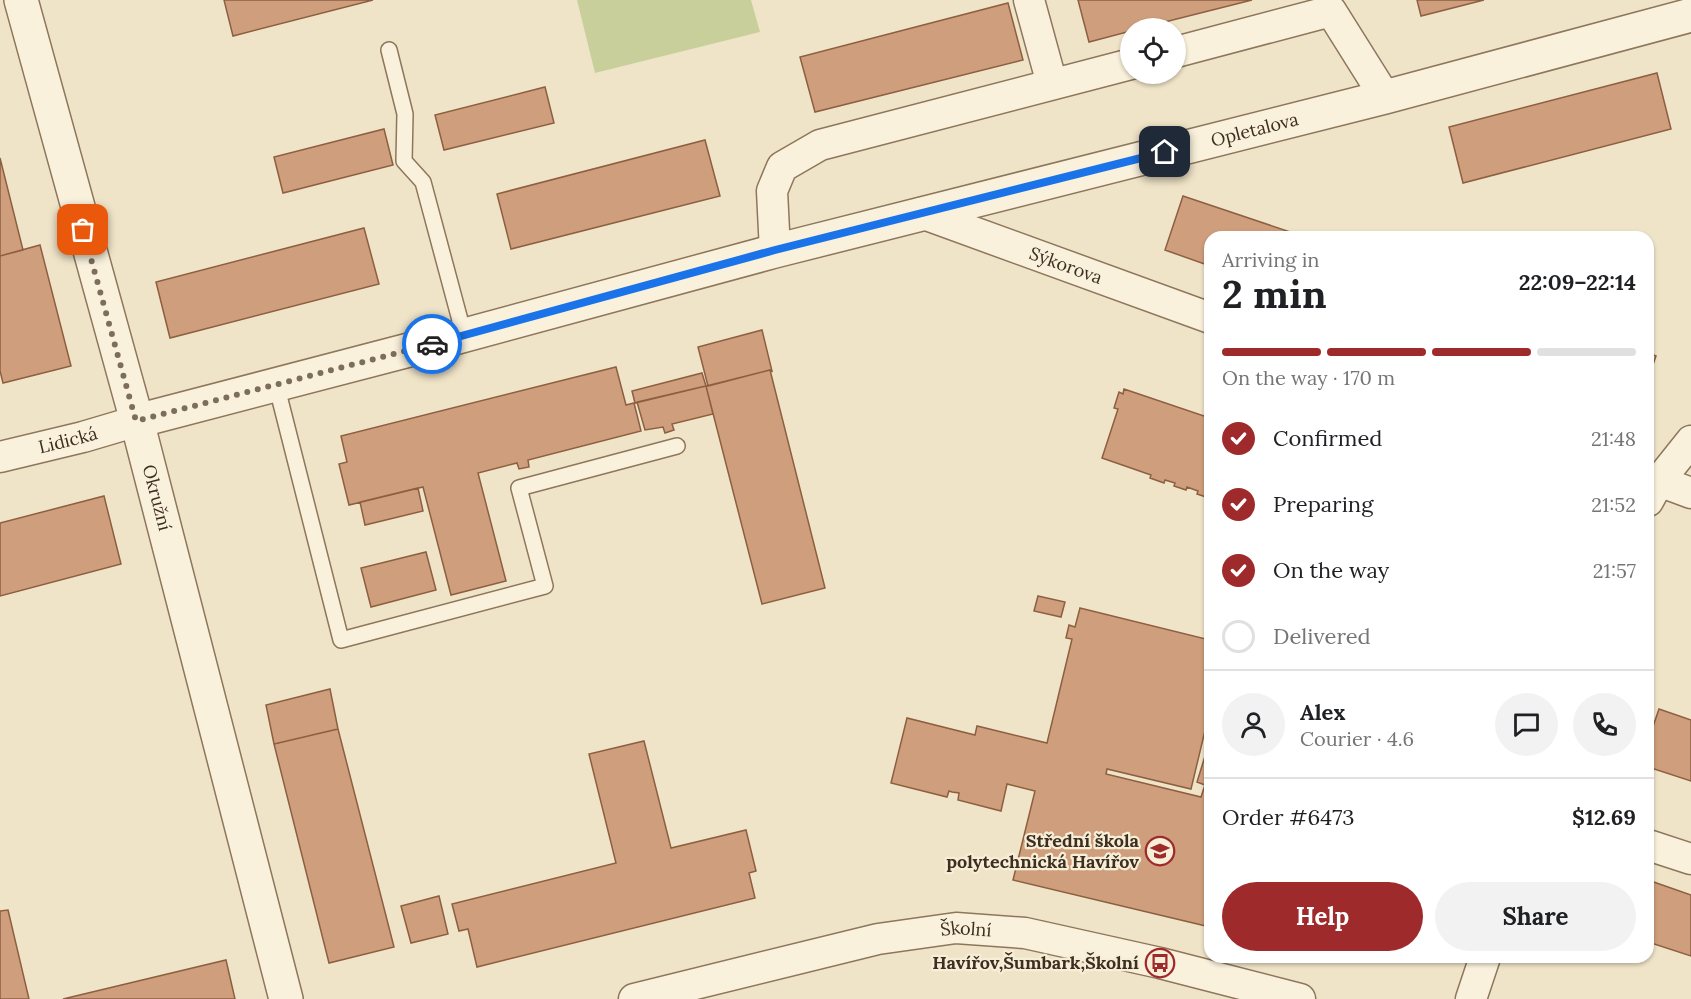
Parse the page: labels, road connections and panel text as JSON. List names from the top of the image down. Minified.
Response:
{"streets":{"street":["Opletalova","Sýkorova","Lidická","Okružní","Školní"]},"crossings":[["Opletalova","Sýkorova"],["Opletalova","Lidická"],["Opletalova","Okružní"],["Lidická","Okružní"]],"places":{"school or university":["Střední škola polytechnická Havířov"],"bus stop":["Havířov,Šumbark,Školní"]},"page":{"heading":["2 min","Arriving in","22:09–22:14"],"panel":["Alex","Courier · 4.6","Order #6473","$12.69"],"bar":"On the way · 170 m","list":[["Confirmed","21:48"],["Preparing","21:52"],["On the way","21:57"],"Delivered"],"buttons":["Help","Share"]}}
